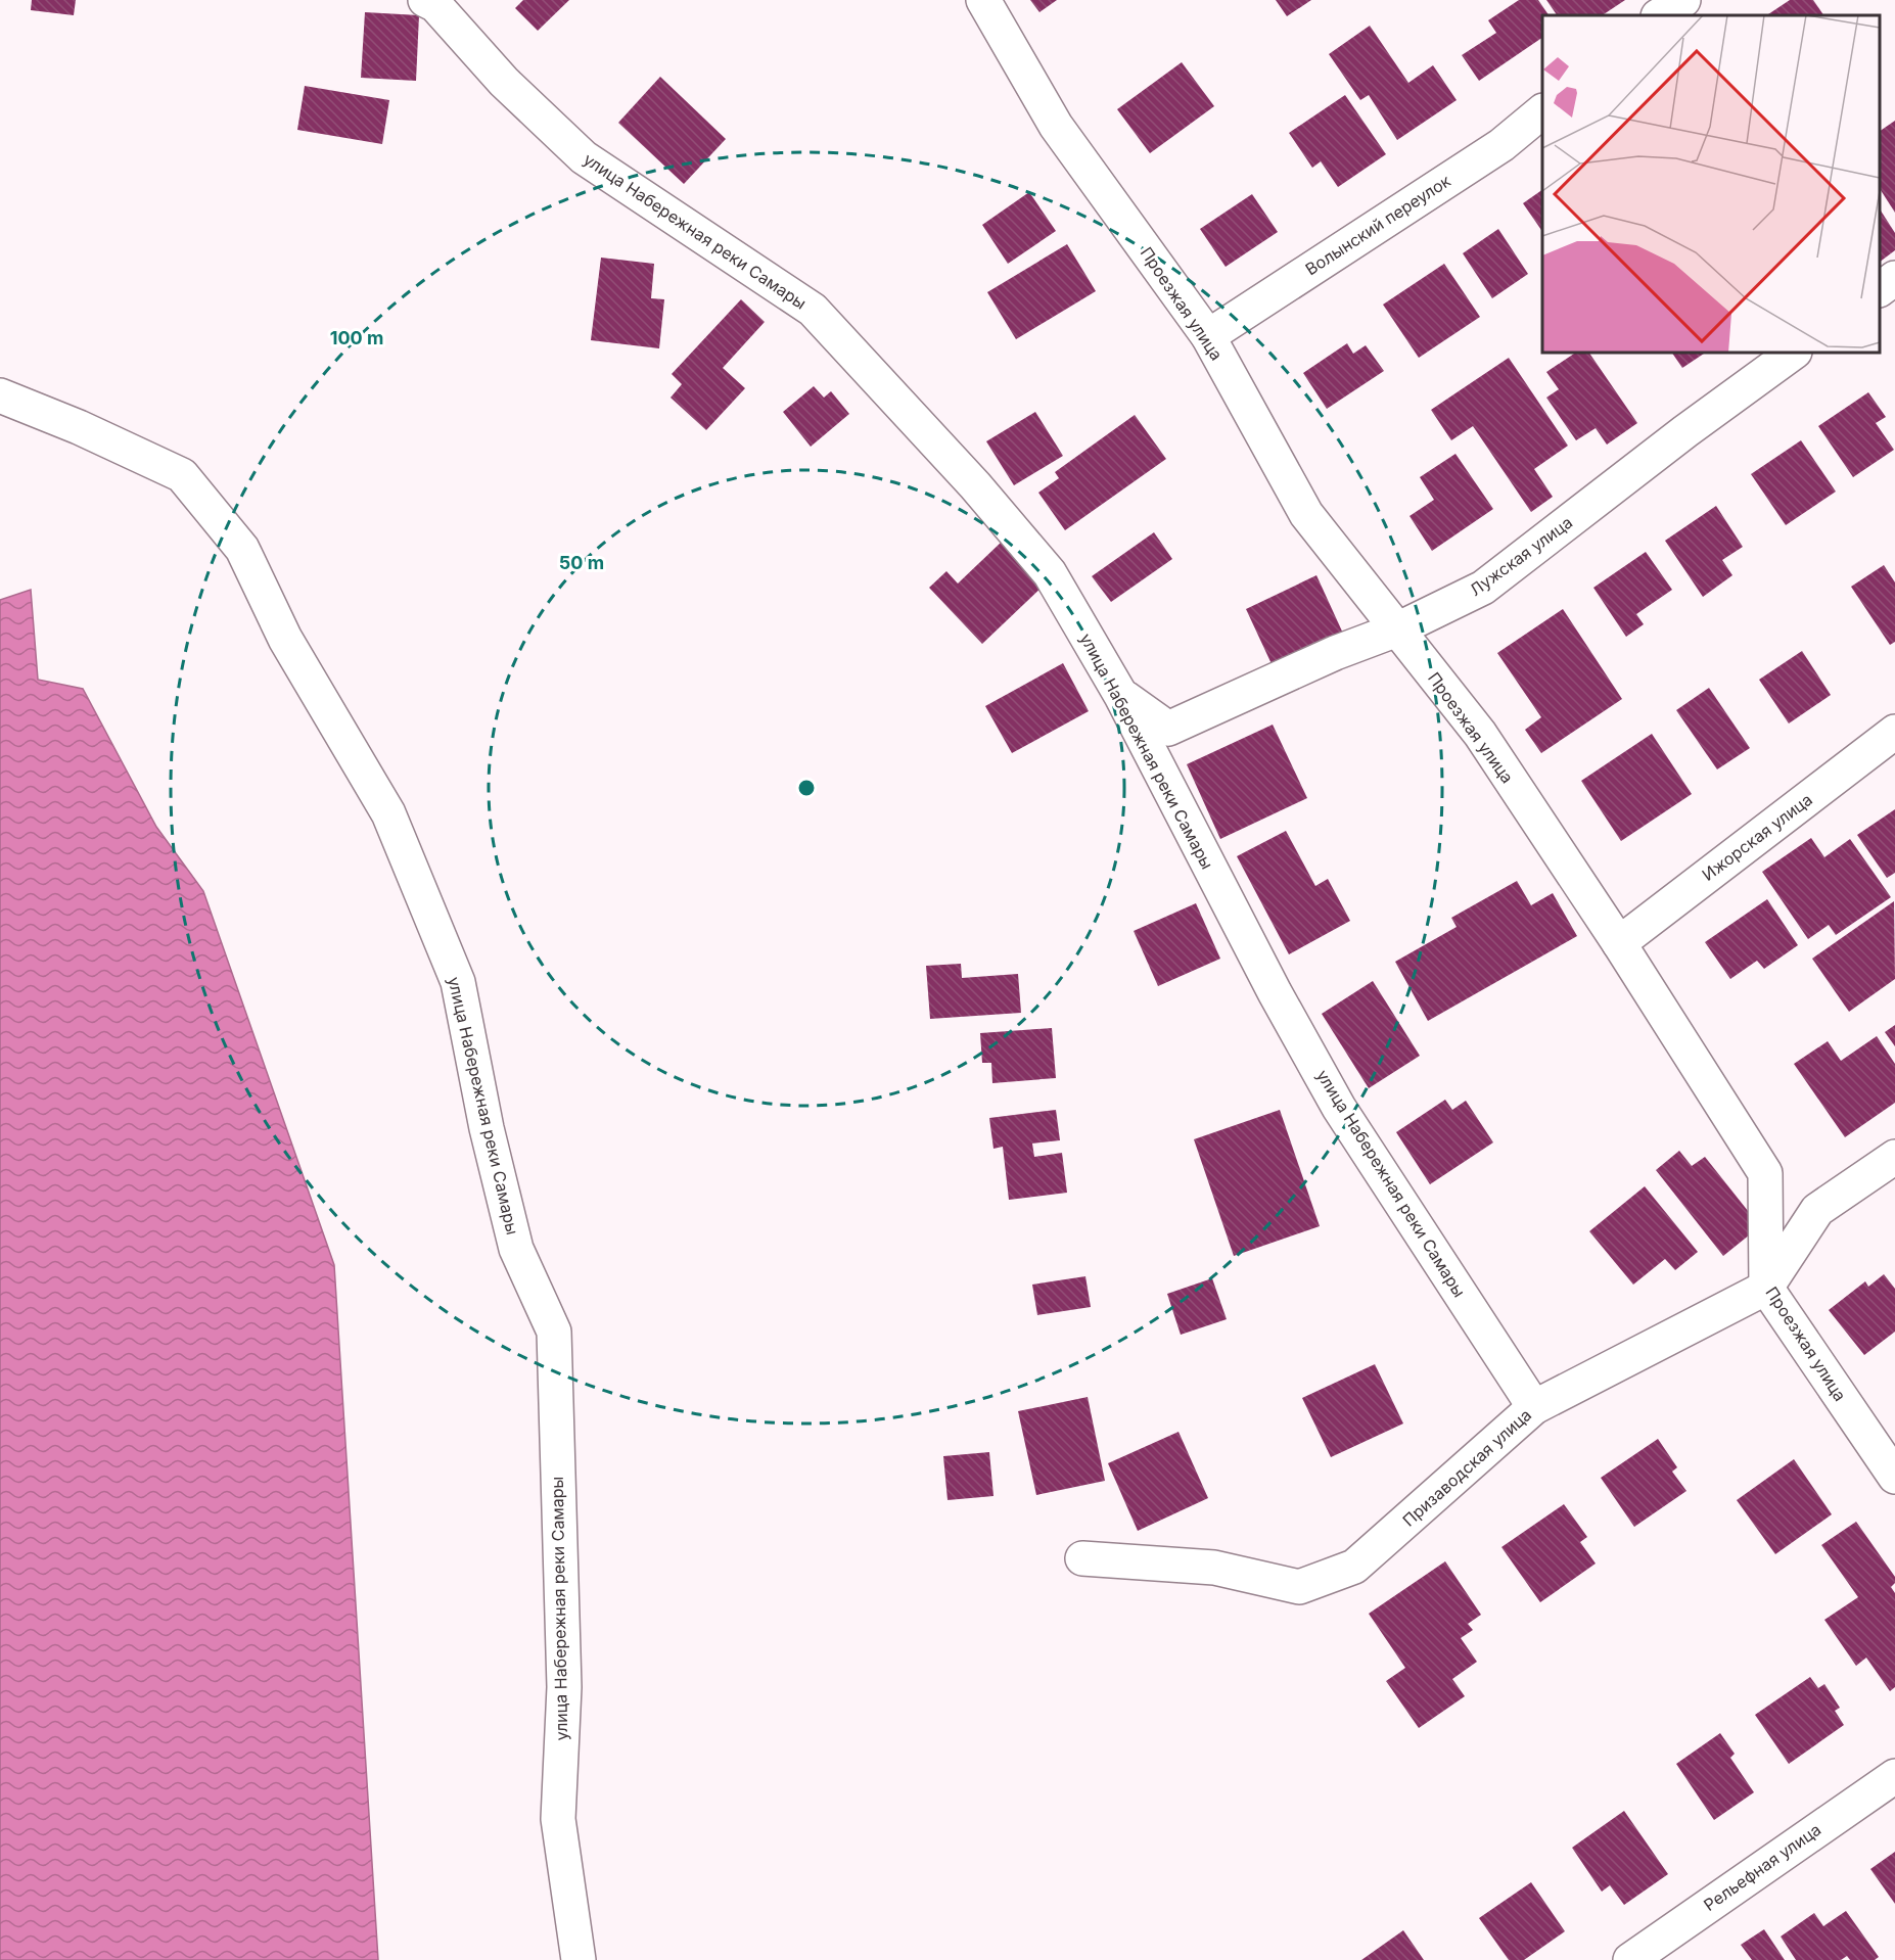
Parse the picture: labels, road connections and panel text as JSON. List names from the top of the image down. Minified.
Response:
{"streets":{"street":["Волынский переулок","улица Набережная реки Самары","Проезжая улица","Лужская улица","Ижорская улица","Призаводская улица","Рельефная улица"]},"crossings":[["Волынский переулок","Проезжая улица"],["улица Набережная реки Самары","Лужская улица"],["улица Набережная реки Самары","Призаводская улица"],["Проезжая улица","Лужская улица"],["Проезжая улица","Ижорская улица"],["Проезжая улица","Призаводская улица"]],"rings":["100 m","50 m"]}
